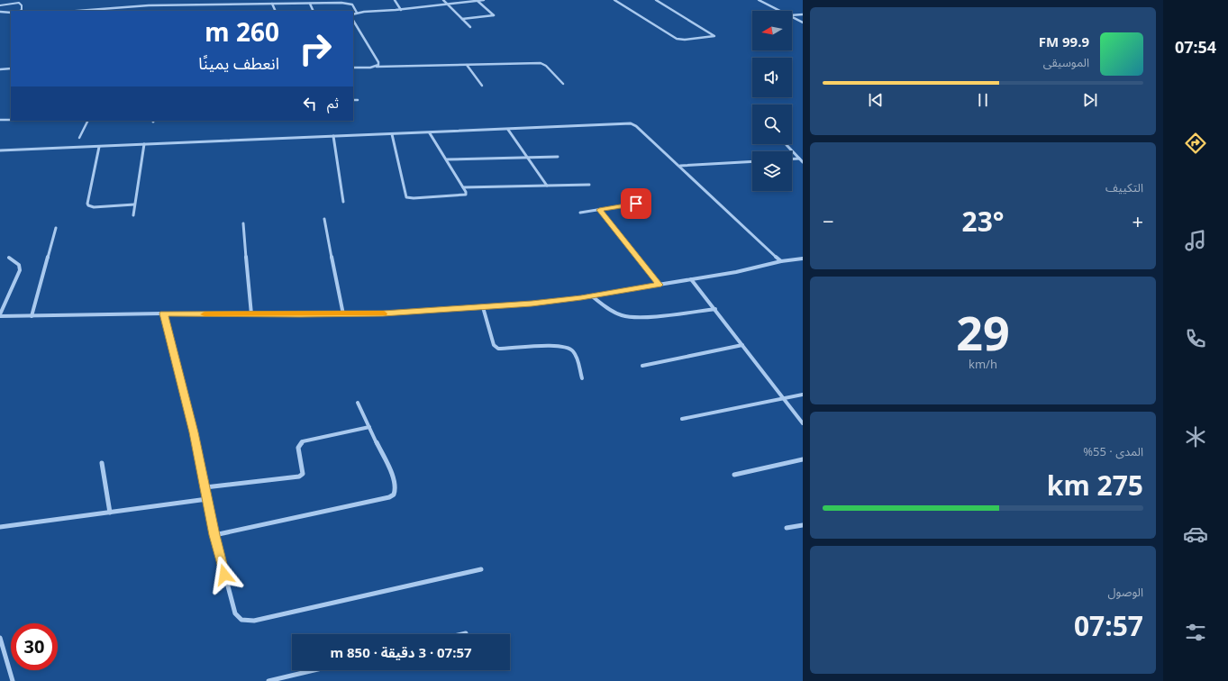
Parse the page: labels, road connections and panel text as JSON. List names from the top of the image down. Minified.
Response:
{"north":"left","page":{"tabs":"07:54","turn":["260 m","انعطف يمينًا"],"song":["99.9 FM","الموسيقى"],"then":"ثم","tile":["التكييف",["29","km/h"],["المدى · 55%","275 km"],["الوصول","07:57"]],"heat":["−","23°","+"],"limit":"30","trip":"07:57 · 3 دقيقة · 850 m"}}
